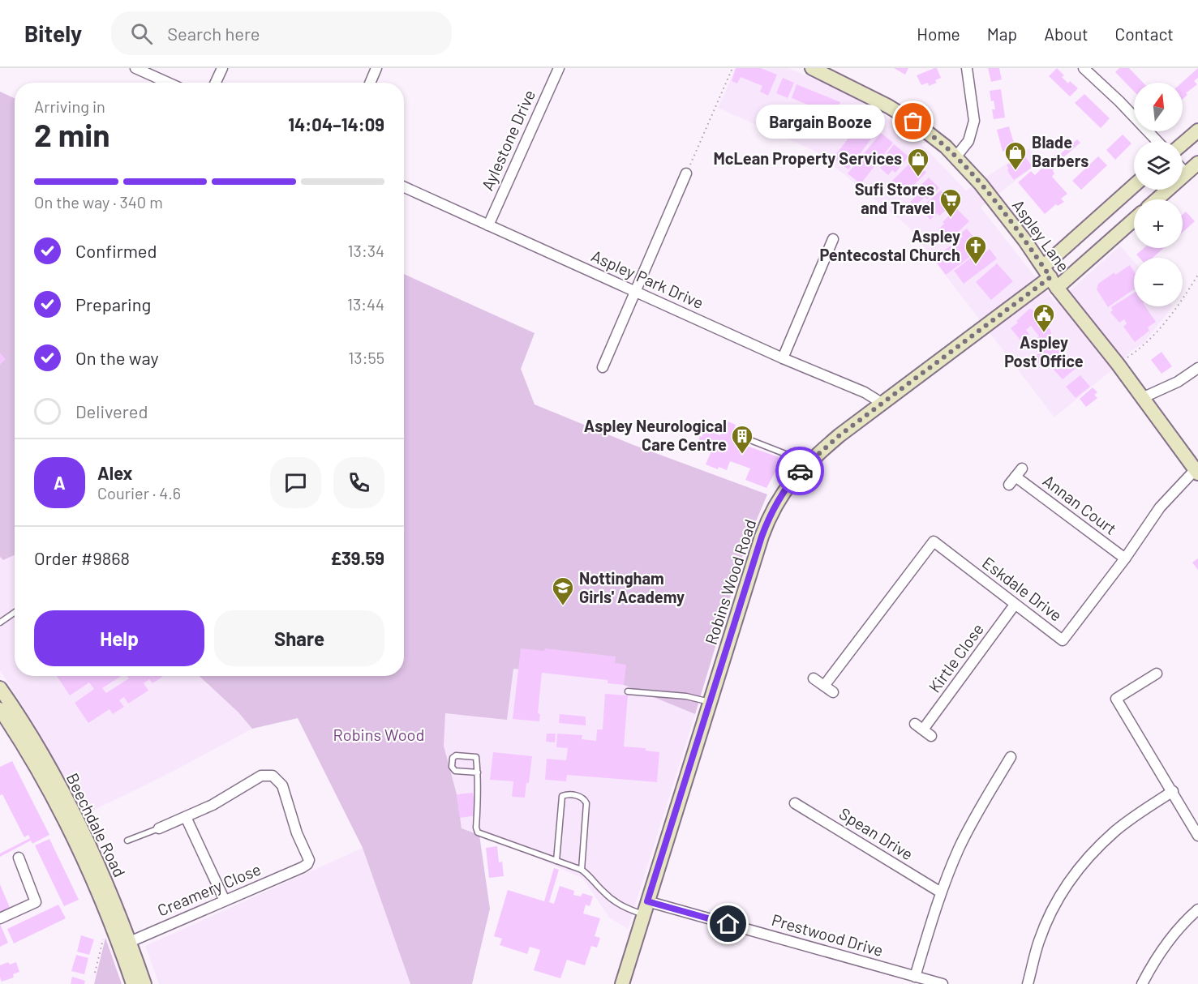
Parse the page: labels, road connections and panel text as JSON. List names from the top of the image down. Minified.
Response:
{"streets":{"street":["Aylestone Drive","Aspley Lane","Aspley Park Drive","Annan Court","Robins Wood Road","Eskdale Drive","Kirtle Close","Beechdale Road","Spean Drive","Creamery Close","Prestwood Drive"]},"crossings":[["Aylestone Drive","Aspley Park Drive"],["Aspley Lane","Robins Wood Road"],["Aspley Lane","Eskdale Drive"],["Aspley Park Drive","Robins Wood Road"],["Annan Court","Eskdale Drive"],["Robins Wood Road","Prestwood Drive"],["Eskdale Drive","Kirtle Close"],["Beechdale Road","Creamery Close"]],"parks":["Robins Wood"],"places":{"other":["Bargain Booze"],"shop":["Blade Barbers","McLean Property Services"],"supermarket":["Sufi Stores and Travel"],"church":["Aspley Pentecostal Church"],"public building":["Aspley Post Office"],"building":["Aspley Neurological Care Centre"],"school or university":["Nottingham Girls' Academy"]},"north":"top","page":{"header":"Bitely","search":"Search here","nav":["Home","Map","About","Contact"],"map_buttons":["+","−"],"heading":["2 min","Arriving in","14:04–14:09"],"panel":["Alex","Courier · 4.6","Order #9868","£39.59"],"bubble":"Bargain Booze","bar":"On the way · 340 m","list":[["Confirmed","13:34"],["Preparing","13:44"],["On the way","13:55"],"Delivered"],"round":"A","buttons":["Help","Share"]}}
